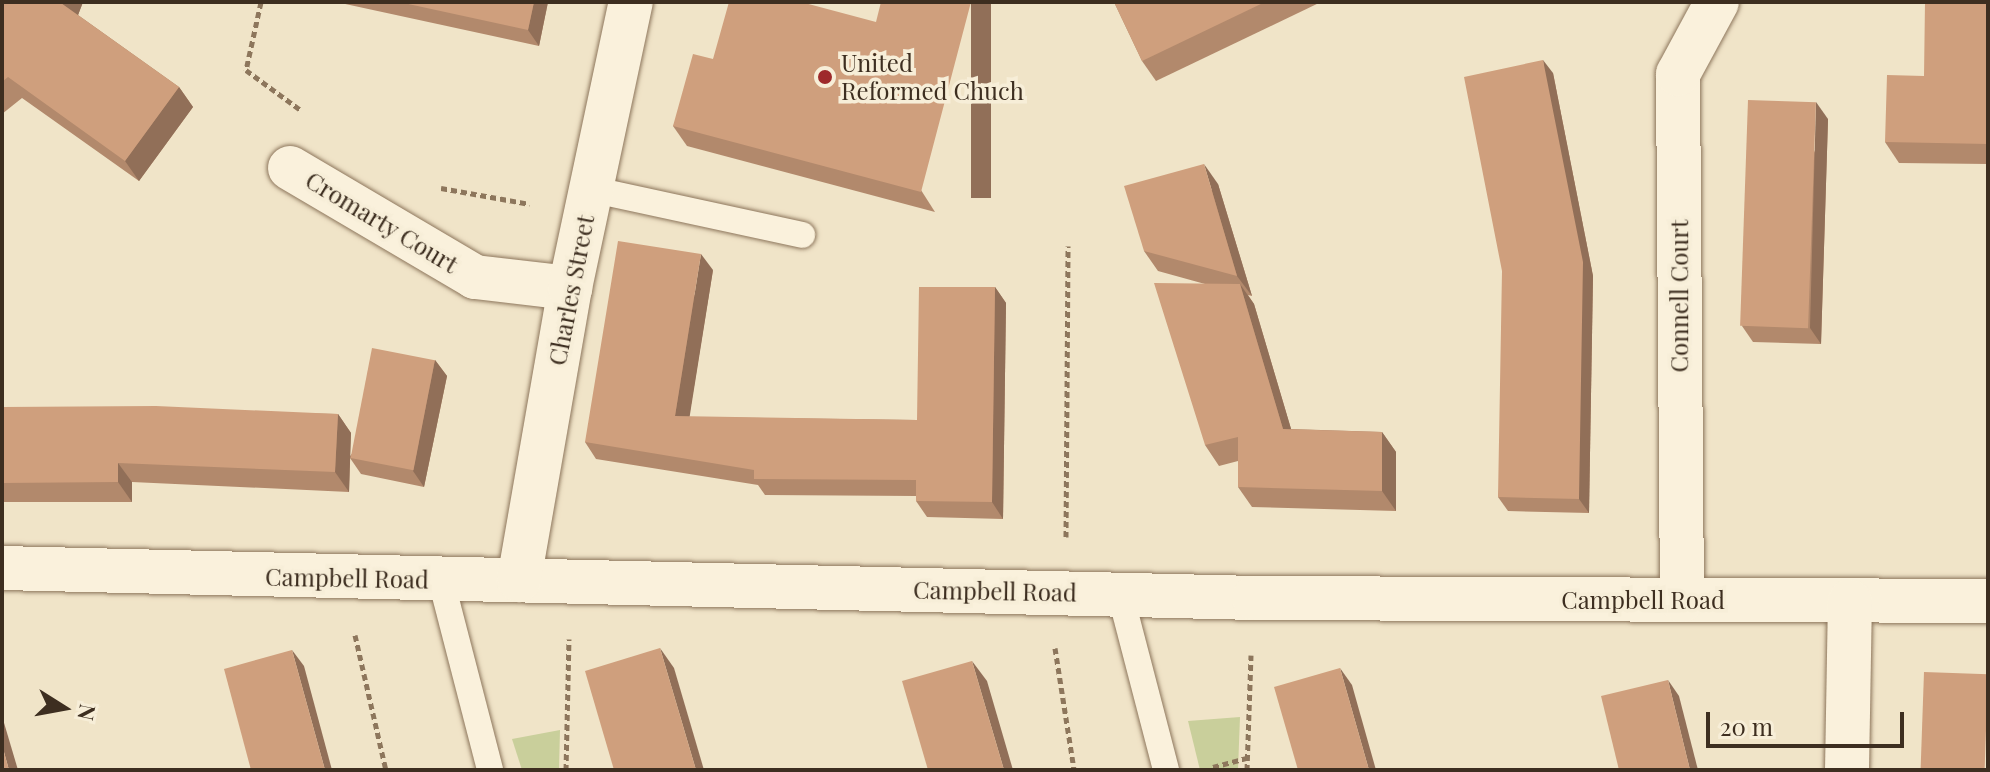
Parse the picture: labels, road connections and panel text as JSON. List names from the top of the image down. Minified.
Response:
{"streets":{"street":["Cromarty Court","Charles Street","Connell Court","Campbell Road"]},"crossings":[["Cromarty Court","Charles Street"],["Charles Street","Campbell Road"],["Connell Court","Campbell Road"]],"places":["United Reformed Chuch"],"scale_bar":"20 m","north":"right"}
